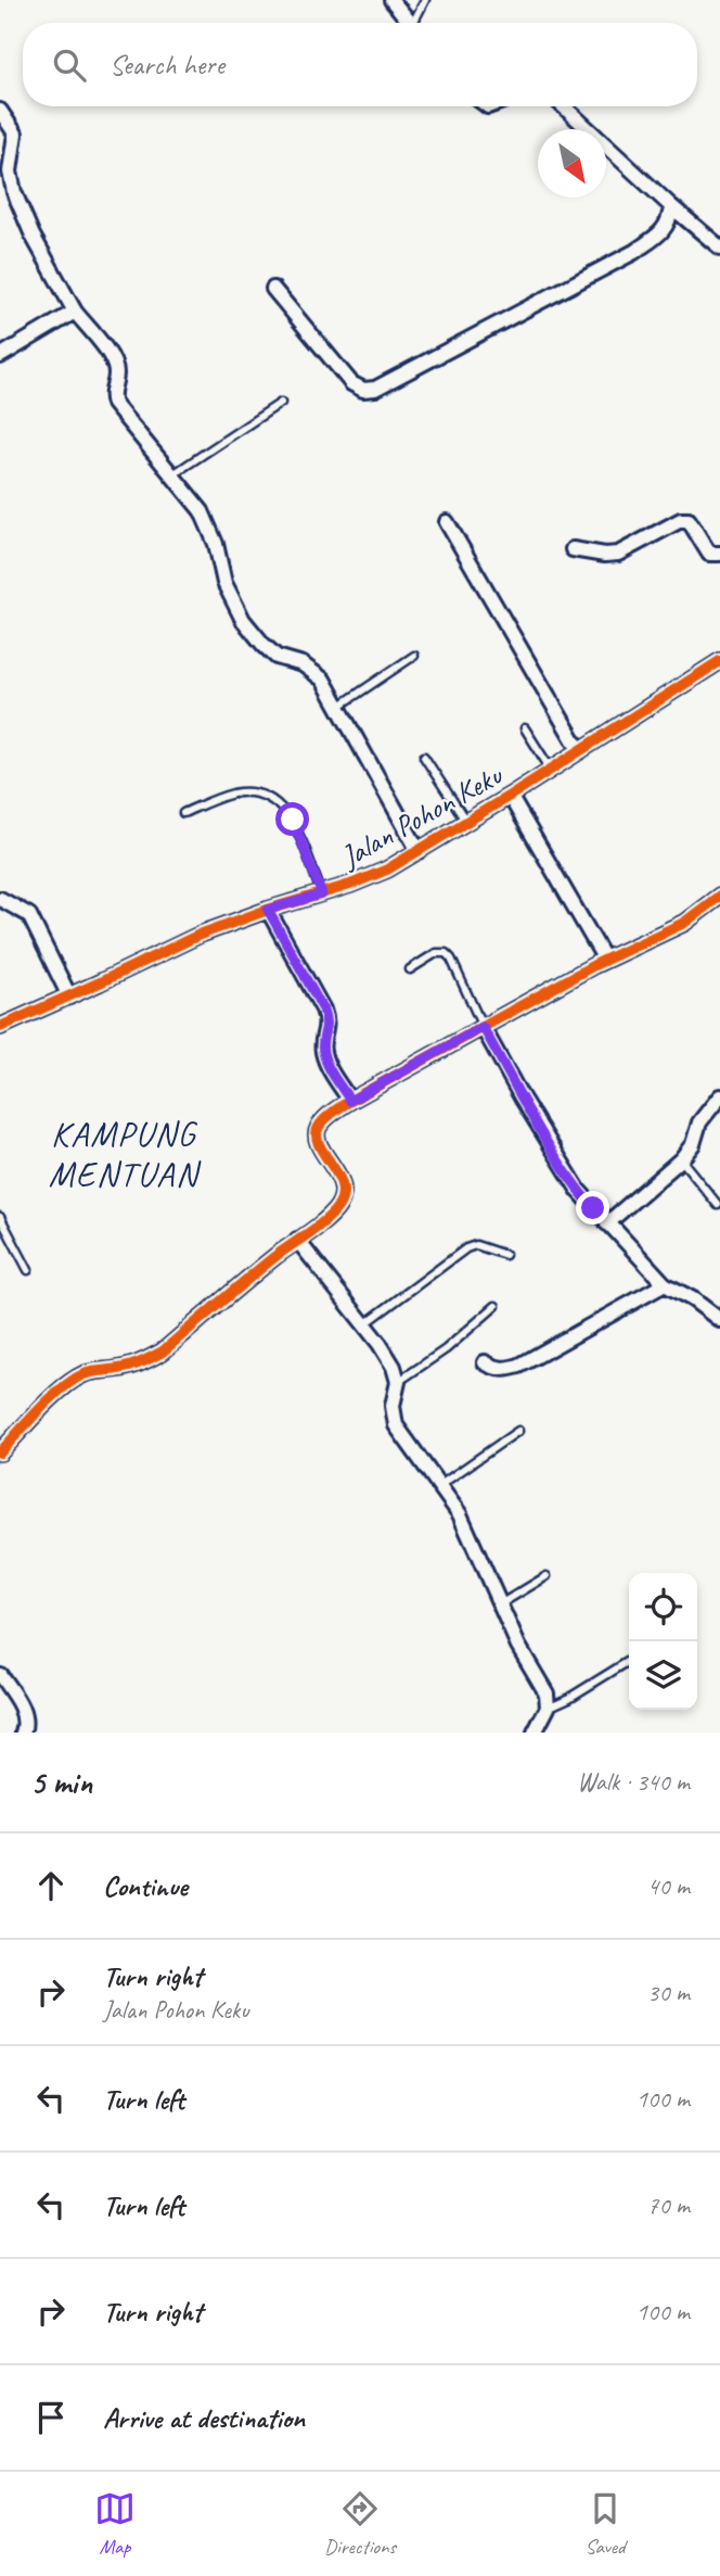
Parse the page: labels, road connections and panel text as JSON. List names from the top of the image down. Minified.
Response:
{"streets":{"street":["Jalan Pohon Keku"]},"districts":["KAMPUNG MENTUAN"],"north":"bottom right","page":{"search":"Search here","heading":["5 min","Walk · 340 m"],"list":[["Continue","40 m"],["Turn right","Jalan Pohon Keku","30 m"],["Turn left","100 m"],["Turn left","70 m"],["Turn right","100 m"],"Arrive at destination"],"nav":["Map","Directions","Saved"]}}
